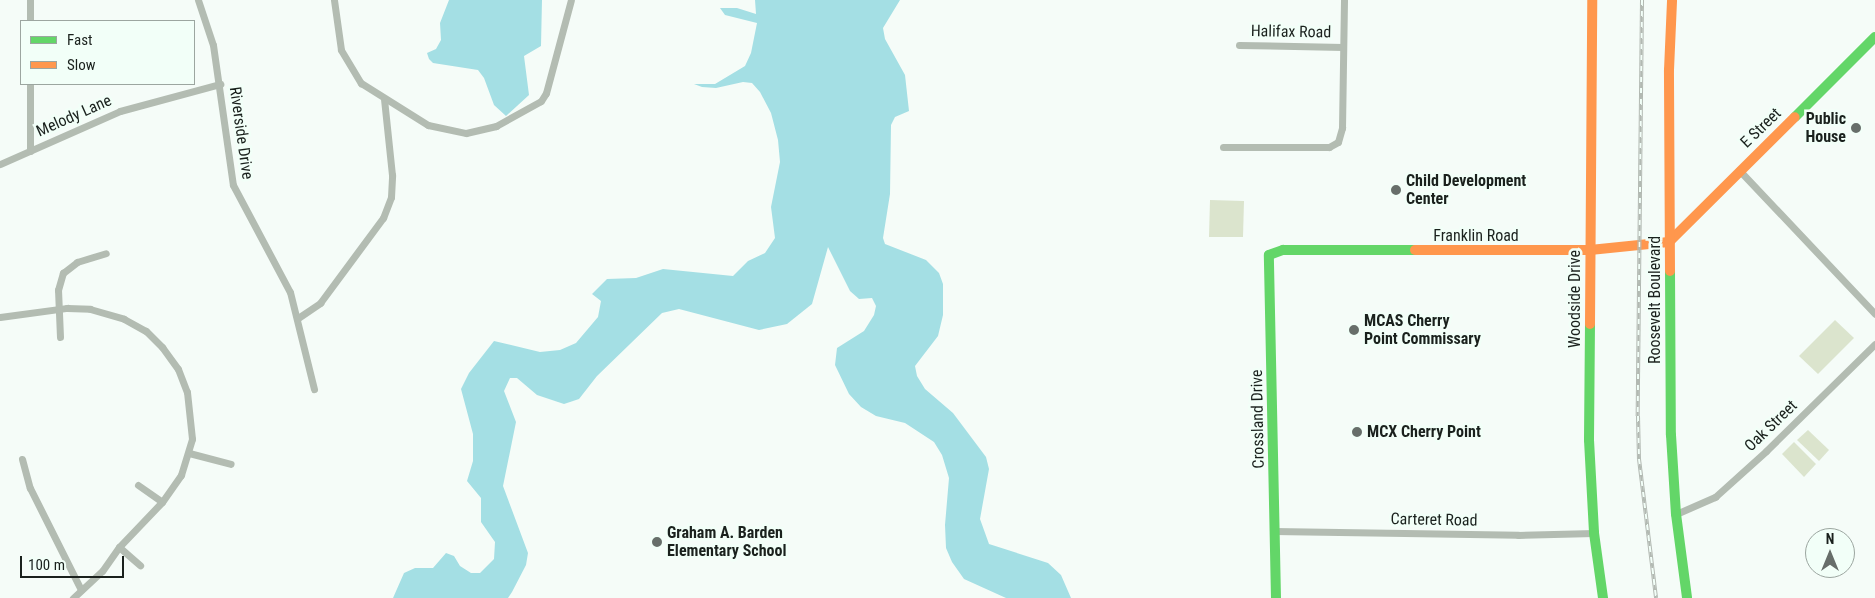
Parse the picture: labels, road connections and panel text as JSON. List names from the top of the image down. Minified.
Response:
{"streets":{"street":["Halifax Road","Melody Lane","E Street","Riverside Drive","Franklin Road","Woodside Drive","Roosevelt Boulevard","Crossland Drive","Oak Street","Carteret Road"]},"crossings":[["Melody Lane","Riverside Drive"],["E Street","Franklin Road"],["E Street","Roosevelt Boulevard"],["Franklin Road","Woodside Drive"],["Franklin Road","Roosevelt Boulevard"],["Franklin Road","Crossland Drive"],["Woodside Drive","Carteret Road"],["Roosevelt Boulevard","Oak Street"],["Crossland Drive","Carteret Road"]],"places":["Public House","Child Development Center","MCAS Cherry Point Commissary","MCX Cherry Point","Graham A. Barden Elementary School"],"legend":["Fast","Slow"],"scale_bar":"100 m","north":"top"}
